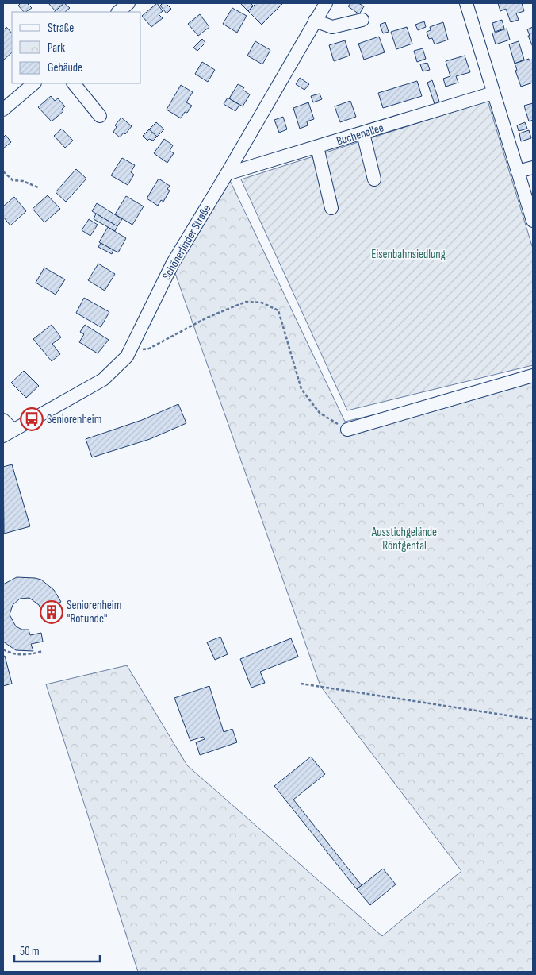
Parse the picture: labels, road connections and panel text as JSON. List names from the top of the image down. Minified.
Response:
{"streets":{"street":["Buchenallee","Schönerlinder Straße"]},"crossings":[["Buchenallee","Schönerlinder Straße"]],"parks":["Eisenbahnsiedlung","Ausstichgelände Röntgental"],"places":{"bus stop":["Seniorenheim"],"building":["Seniorenheim \"Rotunde\""]},"legend":["Straße","Park","Gebäude"],"scale_bar":"50 m"}
